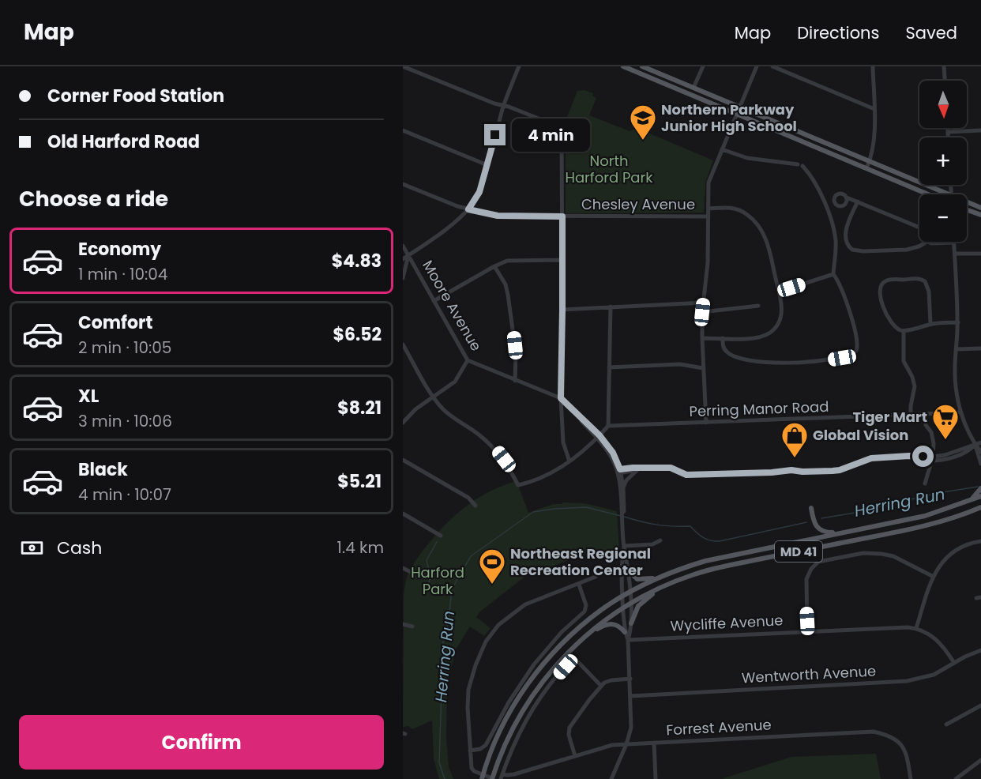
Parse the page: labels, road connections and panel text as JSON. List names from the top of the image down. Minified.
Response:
{"streets":{"main road":["MD 41"],"street":["Chesley Avenue","Moore Avenue","Perring Manor Road","Wycliffe Avenue","Wentworth Avenue","Forrest Avenue"]},"crossings":[["Wycliffe Avenue","Wentworth Avenue"]],"water":["Herring Run"],"parks":["North Harford Park","Harford Park"],"places":{"school or university":["Northern Parkway Junior High School"],"supermarket":["Tiger Mart"],"shop":["Global Vision"],"sports":["Northeast Regional Recreation Center"]},"north":"bottom","page":{"header":"Map","nav":["Map","Directions","Saved"],"banner":["Corner Food Station","Old Harford Road"],"map_buttons":["+","−"],"bubble":"4 min","heading":"Choose a ride","list":[{"name":"Economy","note":"1 min · 10:04","value":"$4.83"},{"name":"Comfort","note":"2 min · 10:05","value":"$6.52"},{"name":"XL","note":"3 min · 10:06","value":"$8.21"},{"name":"Black","note":"4 min · 10:07","value":"$5.21"}],"pay":["Cash","1.4 km"],"buttons":"Confirm"}}
